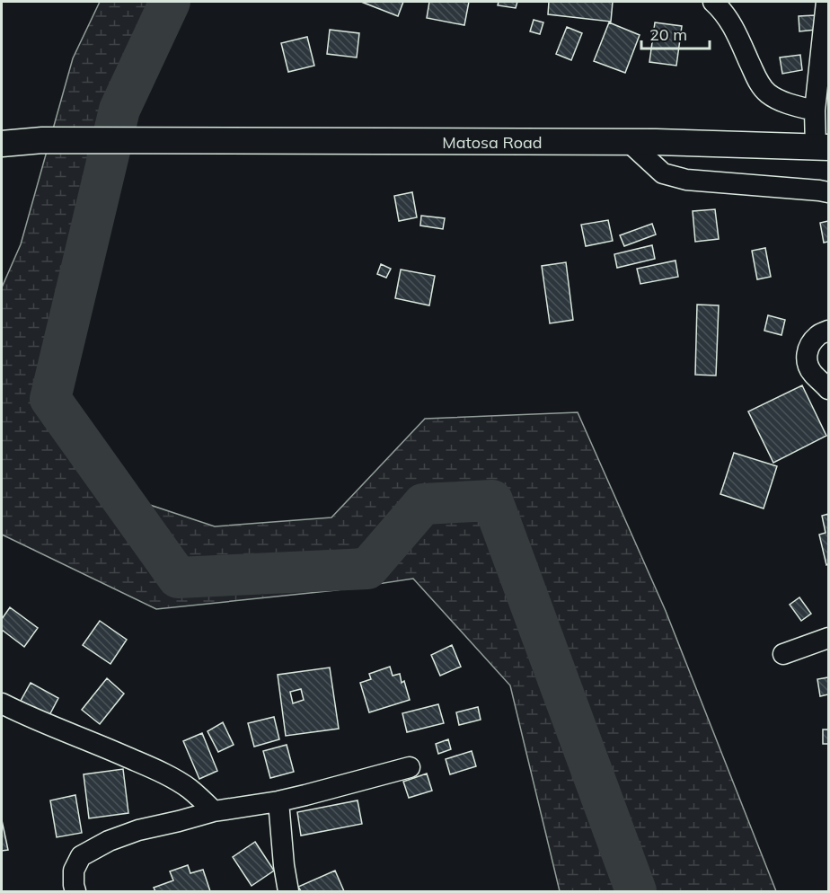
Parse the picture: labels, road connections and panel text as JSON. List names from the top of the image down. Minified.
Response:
{"streets":{"street":["Matosa Road"]},"scale_bar":"20 m"}
